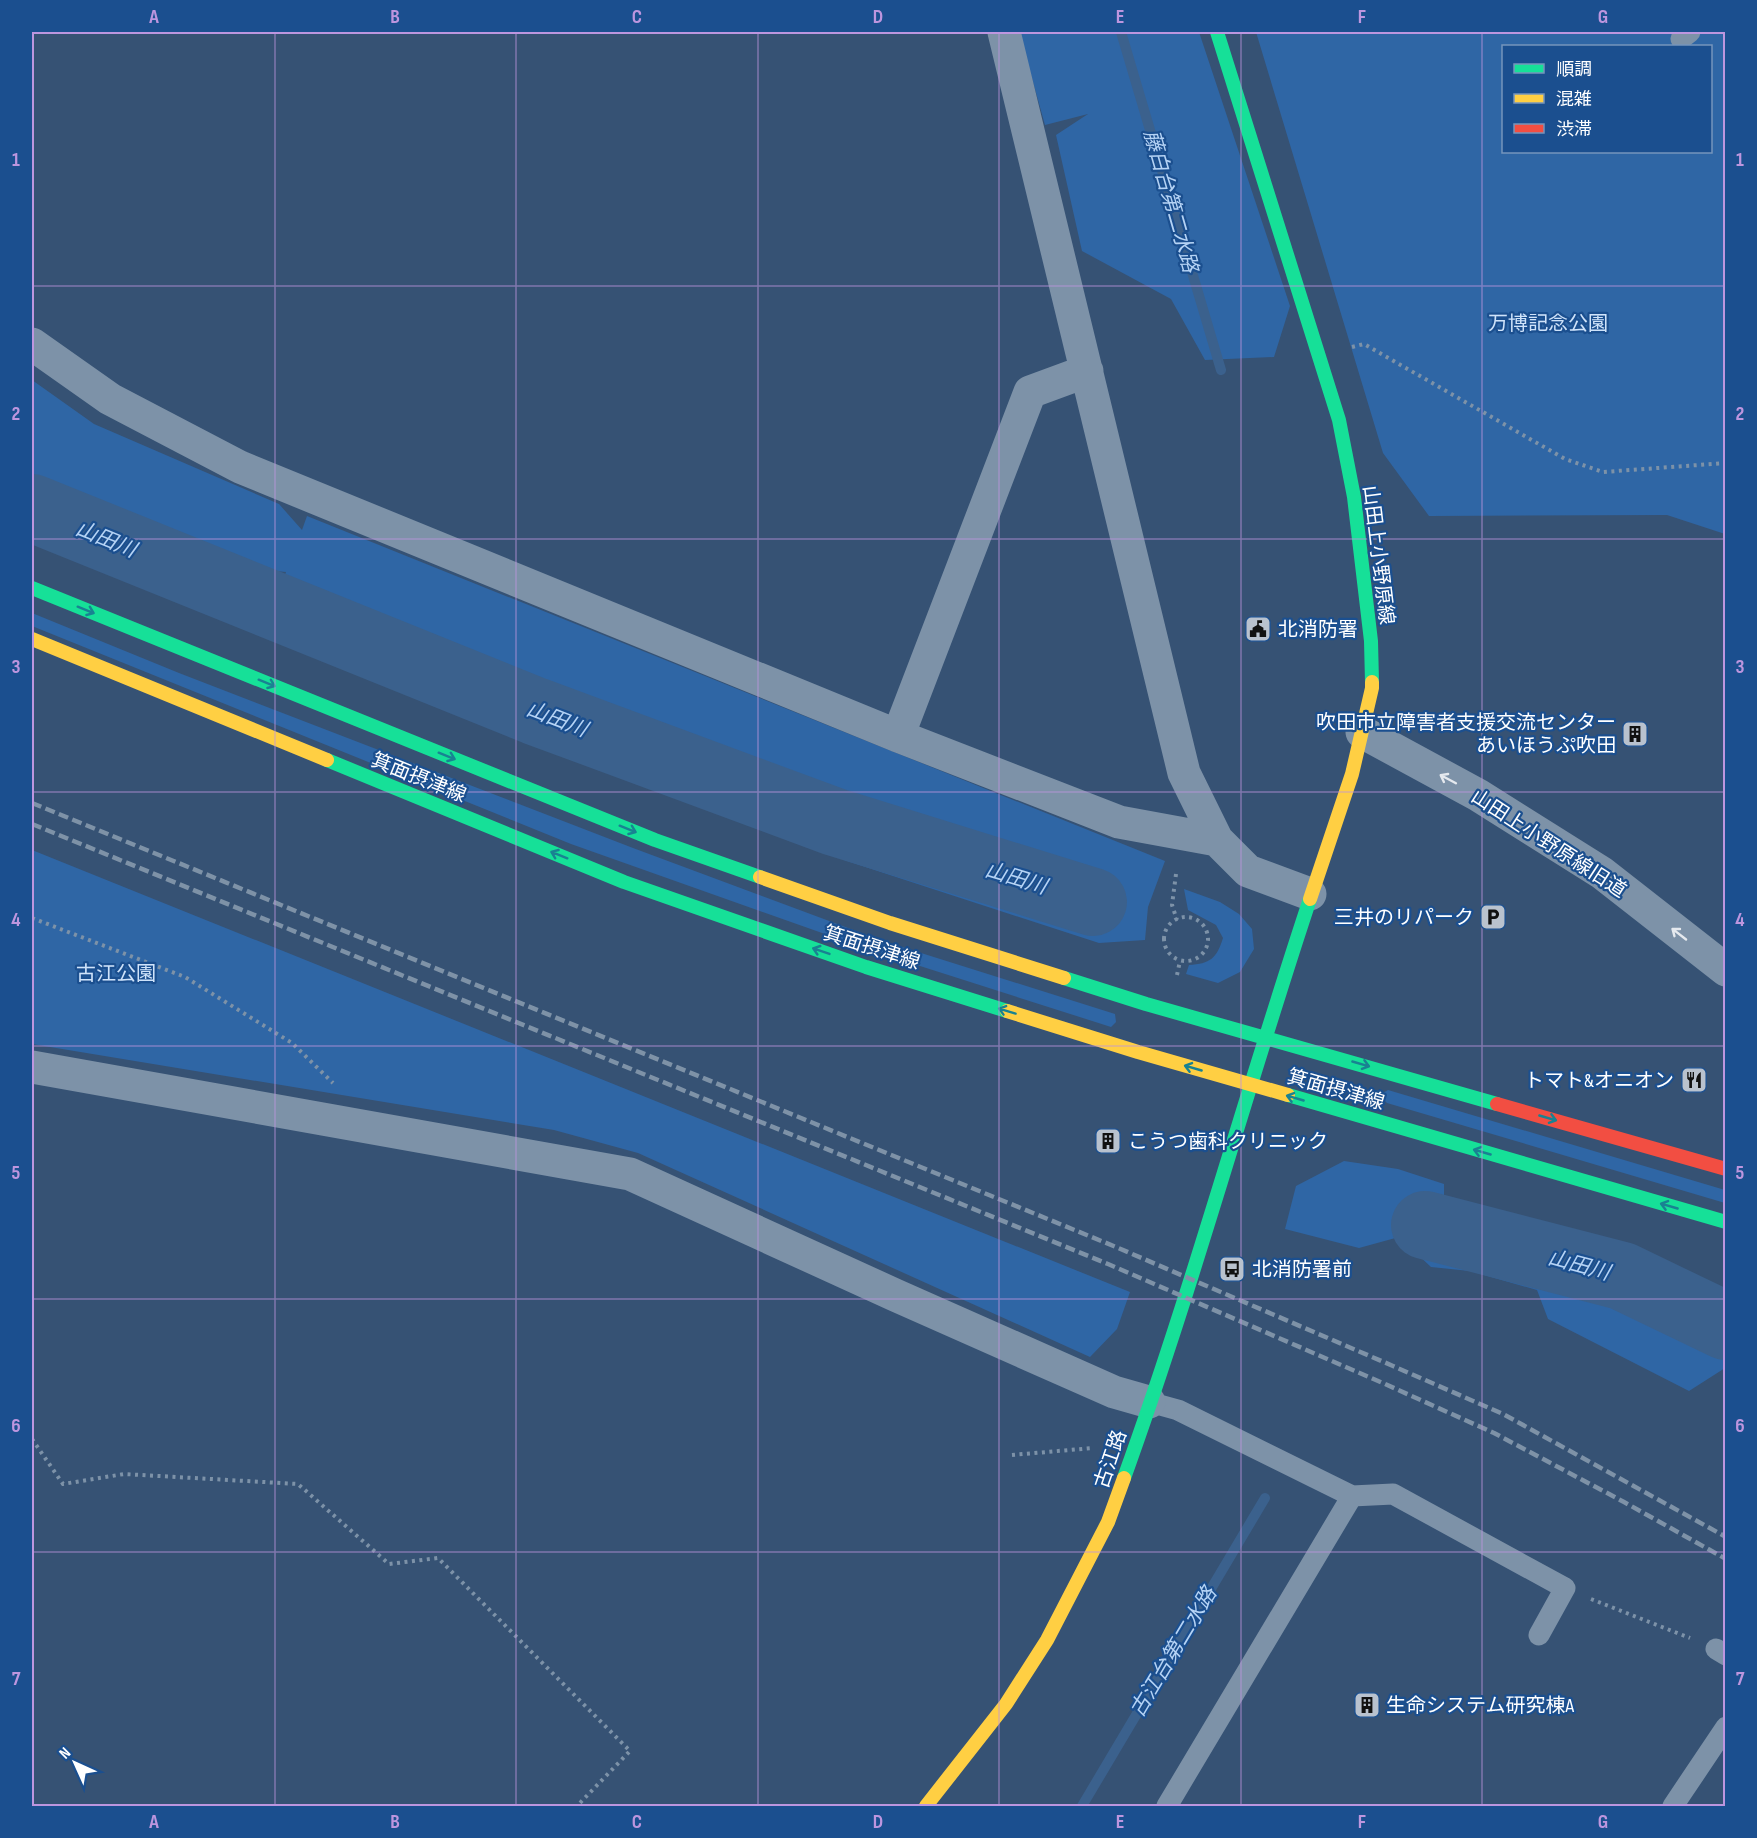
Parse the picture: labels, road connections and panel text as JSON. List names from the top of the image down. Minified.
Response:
{"streets":{"main road":["山田上小野原線","箕面摂津線","古江路"],"street":["山田上小野原線旧道"]},"crossings":[["山田上小野原線","箕面摂津線"],["山田上小野原線","山田上小野原線旧道"],["山田上小野原線","古江路"],["箕面摂津線","古江路"]],"one_way":["山田上小野原線旧道"],"water":["藤白台第二水路","山田川","古江台第二水路"],"parks":["万博記念公園","古江公園"],"places":{"public building":["北消防署"],"building":["吹田市立障害者支援交流センター あいほうぷ吹田","こうつ歯科クリニック","生命システム研究棟A"],"parking":["三井のリパーク"],"restaurant":["トマト&オニオン"],"bus stop":["北消防署前"]},"legend":["順調","混雑","渋滞"],"north":"top left","grid":{"columns":["A","B","C","D","E","F","G"],"rows":["1","2","3","4","5","6","7"]}}
